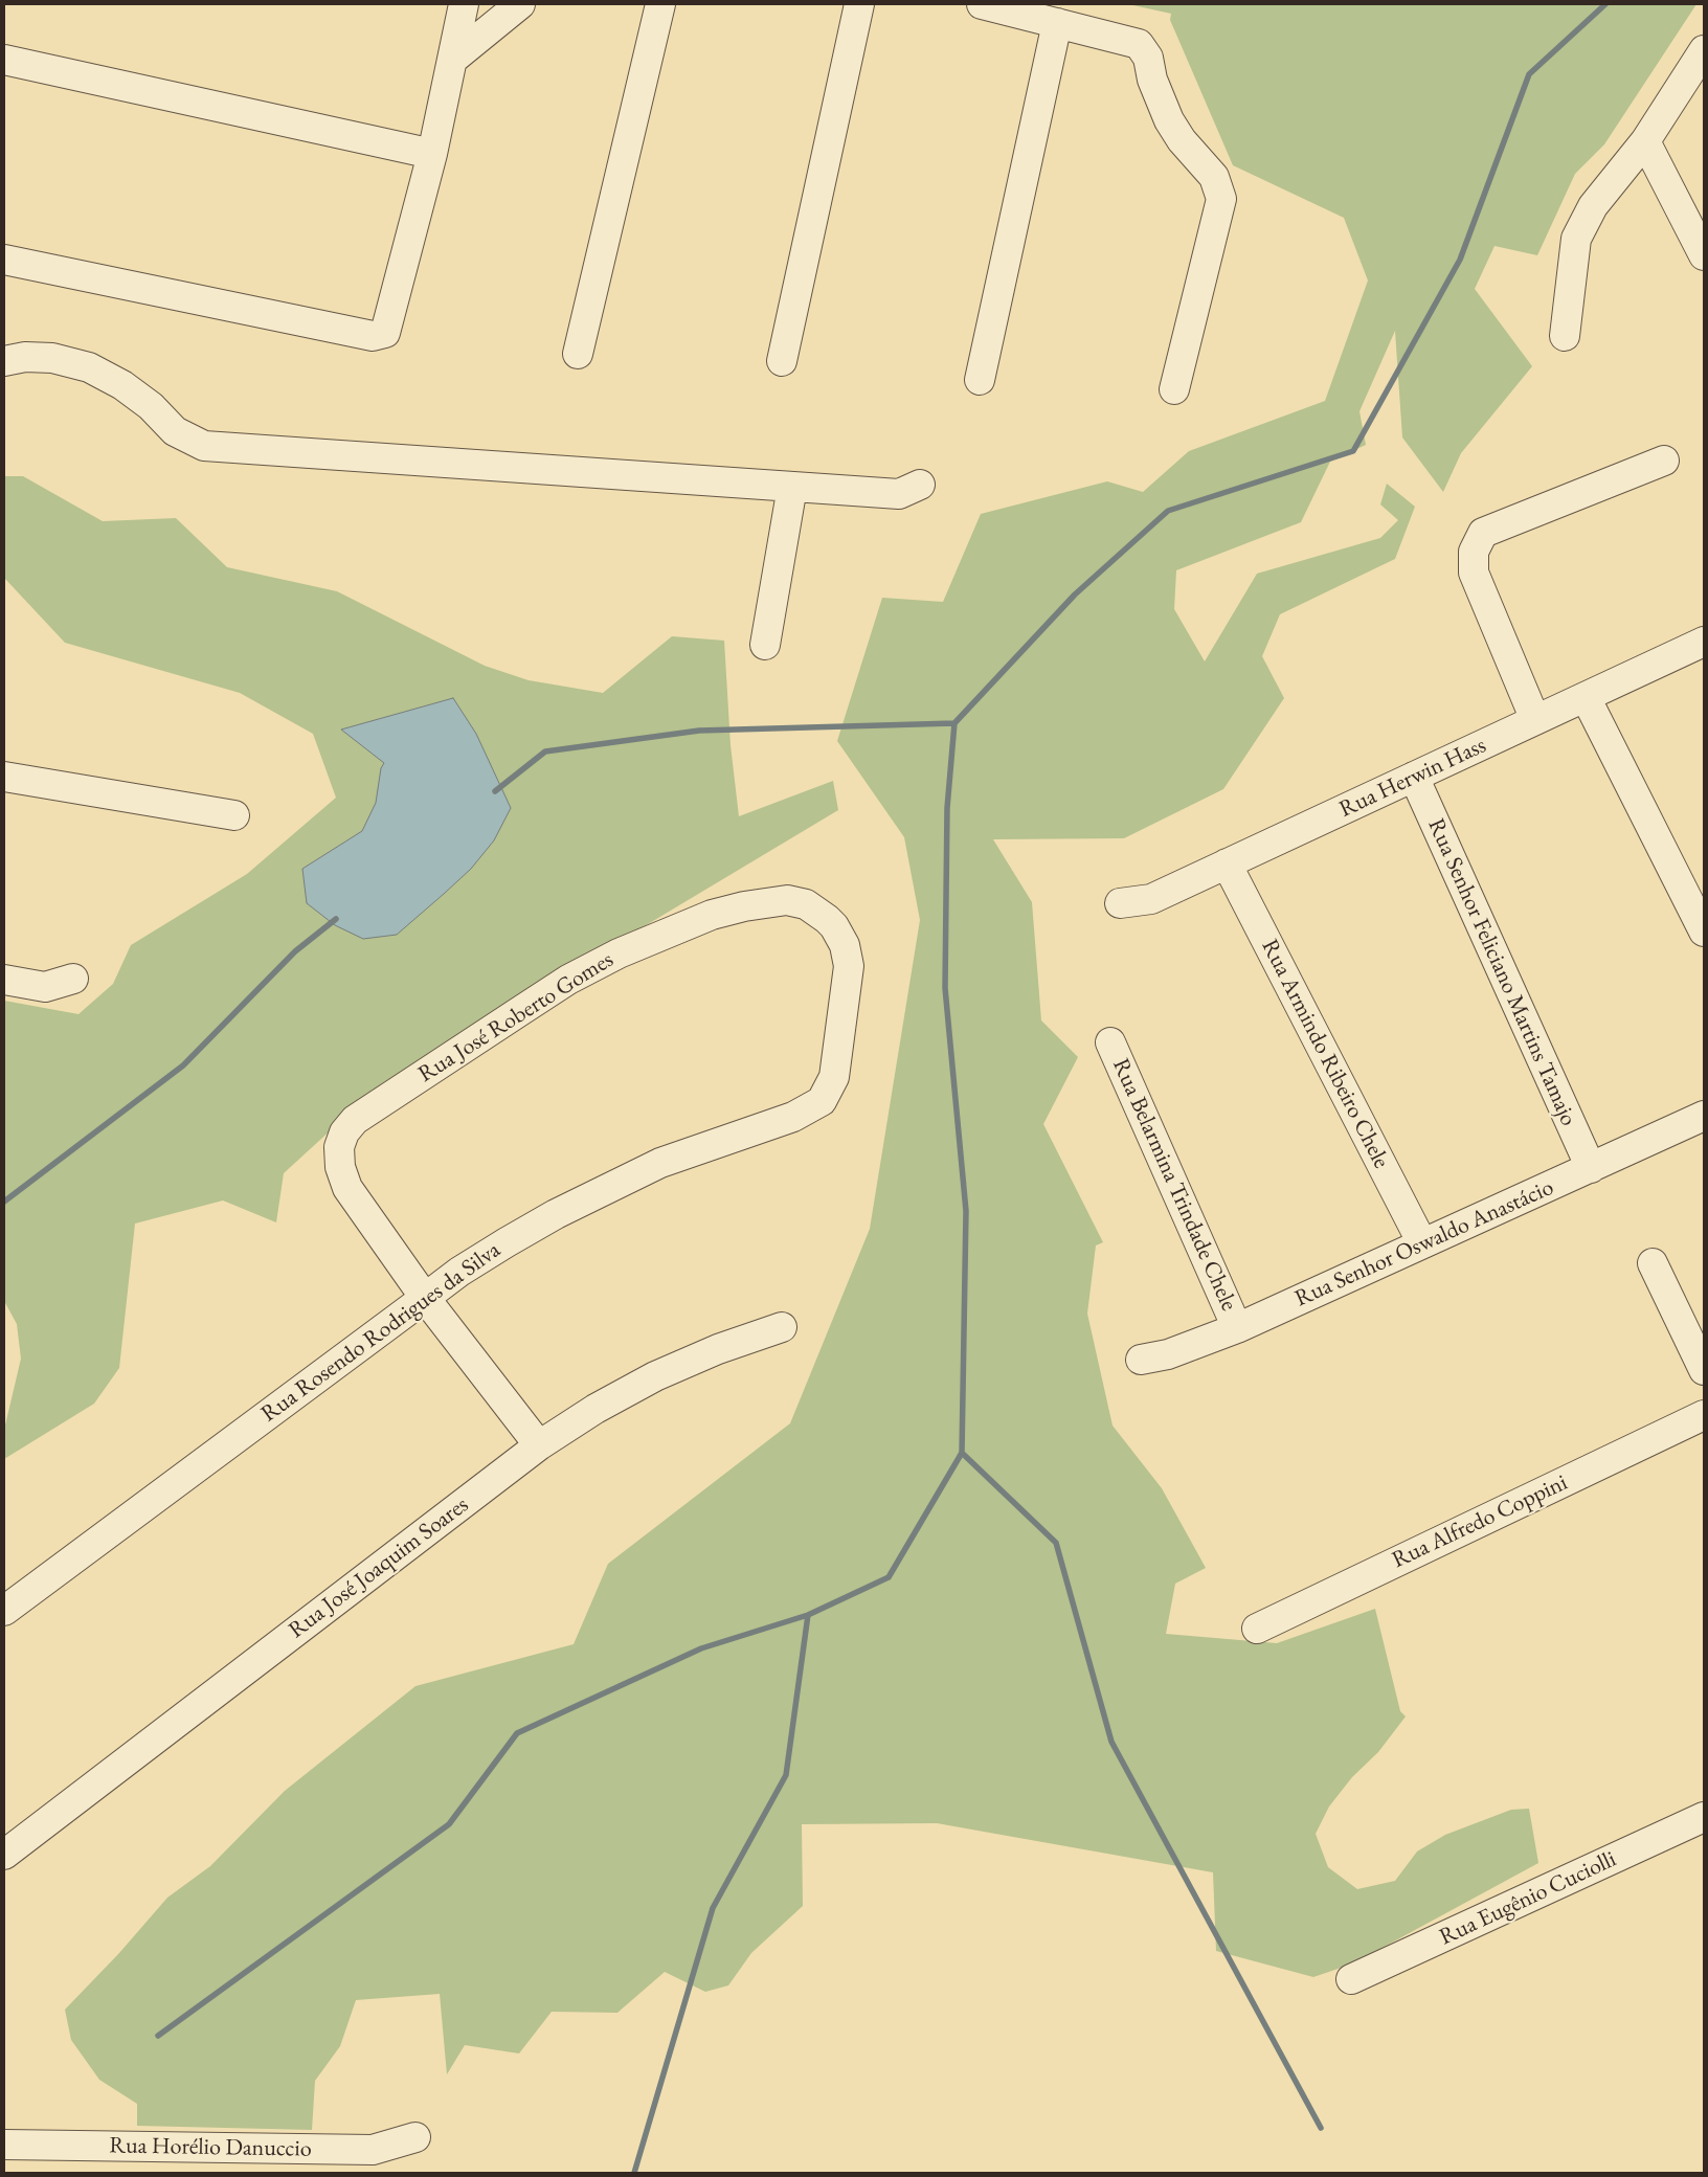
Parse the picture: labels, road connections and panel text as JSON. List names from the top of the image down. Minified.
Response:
{"streets":{"street":["Rua Herwin Hass","Rua Senhor Feliciano Martins Tamajo","Rua José Roberto Gomes","Rua Armindo Ribeiro Chele","Rua Belarmina Trindade Chele","Rua Senhor Oswaldo Anastácio","Rua Rosendo Rodrigues da Silva","Rua Alfredo Coppini","Rua José Joaquim Soares","Rua Eugênio Cuciolli","Rua Horélio Danuccio"]},"crossings":[["Rua Herwin Hass","Rua Senhor Feliciano Martins Tamajo"],["Rua Herwin Hass","Rua Armindo Ribeiro Chele"],["Rua Senhor Feliciano Martins Tamajo","Rua Senhor Oswaldo Anastácio"],["Rua José Roberto Gomes","Rua Rosendo Rodrigues da Silva"],["Rua Armindo Ribeiro Chele","Rua Senhor Oswaldo Anastácio"],["Rua Belarmina Trindade Chele","Rua Senhor Oswaldo Anastácio"]]}
